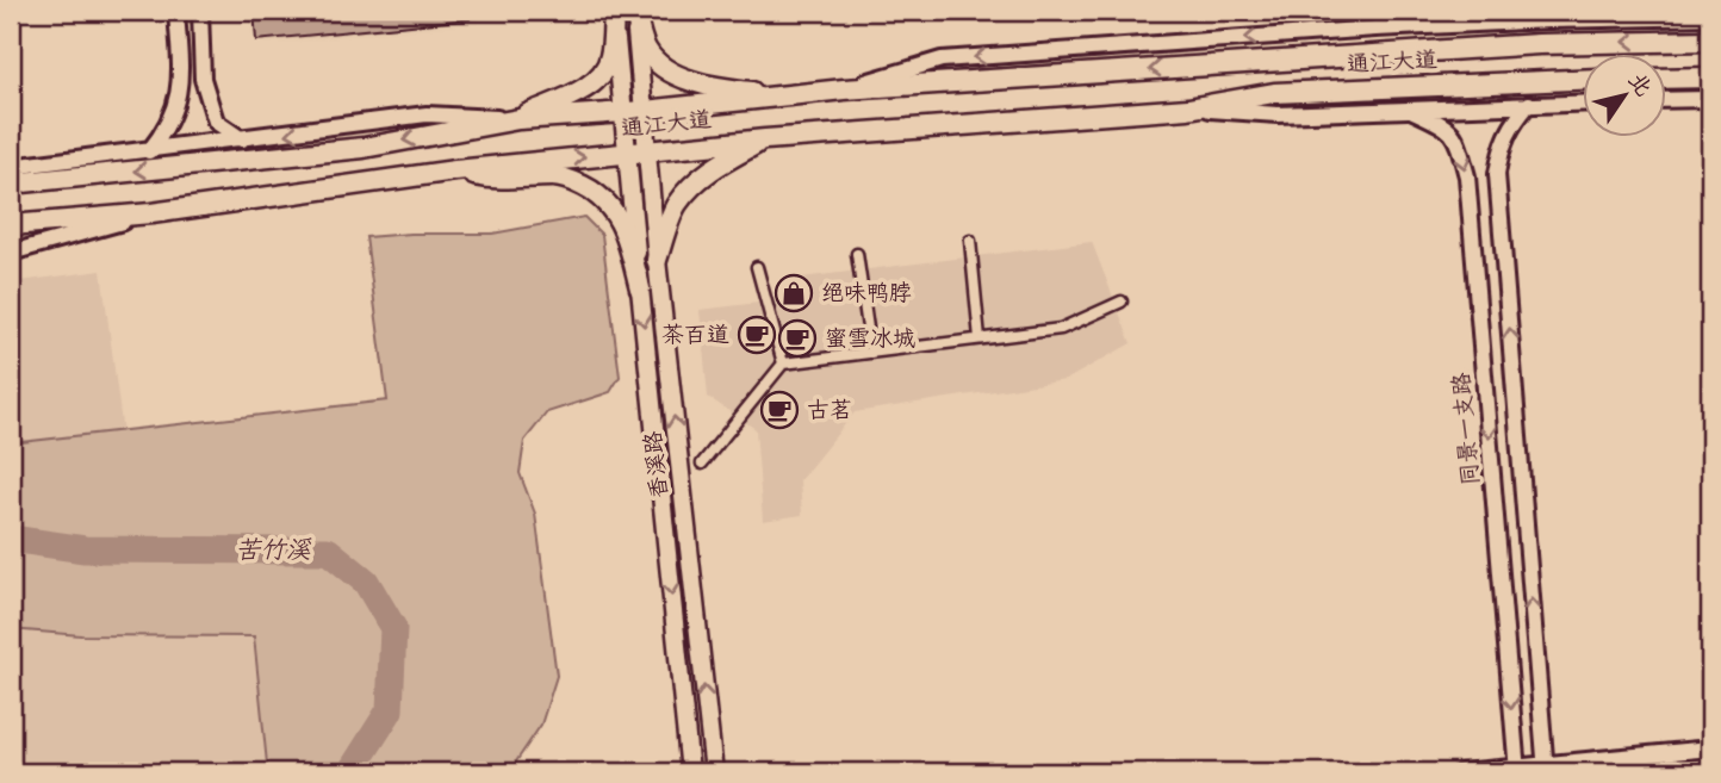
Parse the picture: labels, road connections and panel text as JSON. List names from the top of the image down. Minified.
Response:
{"streets":{"main road":["通江大道","香溪路"],"street":["同景一支路"]},"crossings":[["通江大道","同景一支路"],["通江大道","香溪路"]],"water":["苦竹溪"],"places":{"shop":["绝味鸭脖"],"cafe":["茶百道","蜜雪冰城","古茗"]},"north":"top right"}
